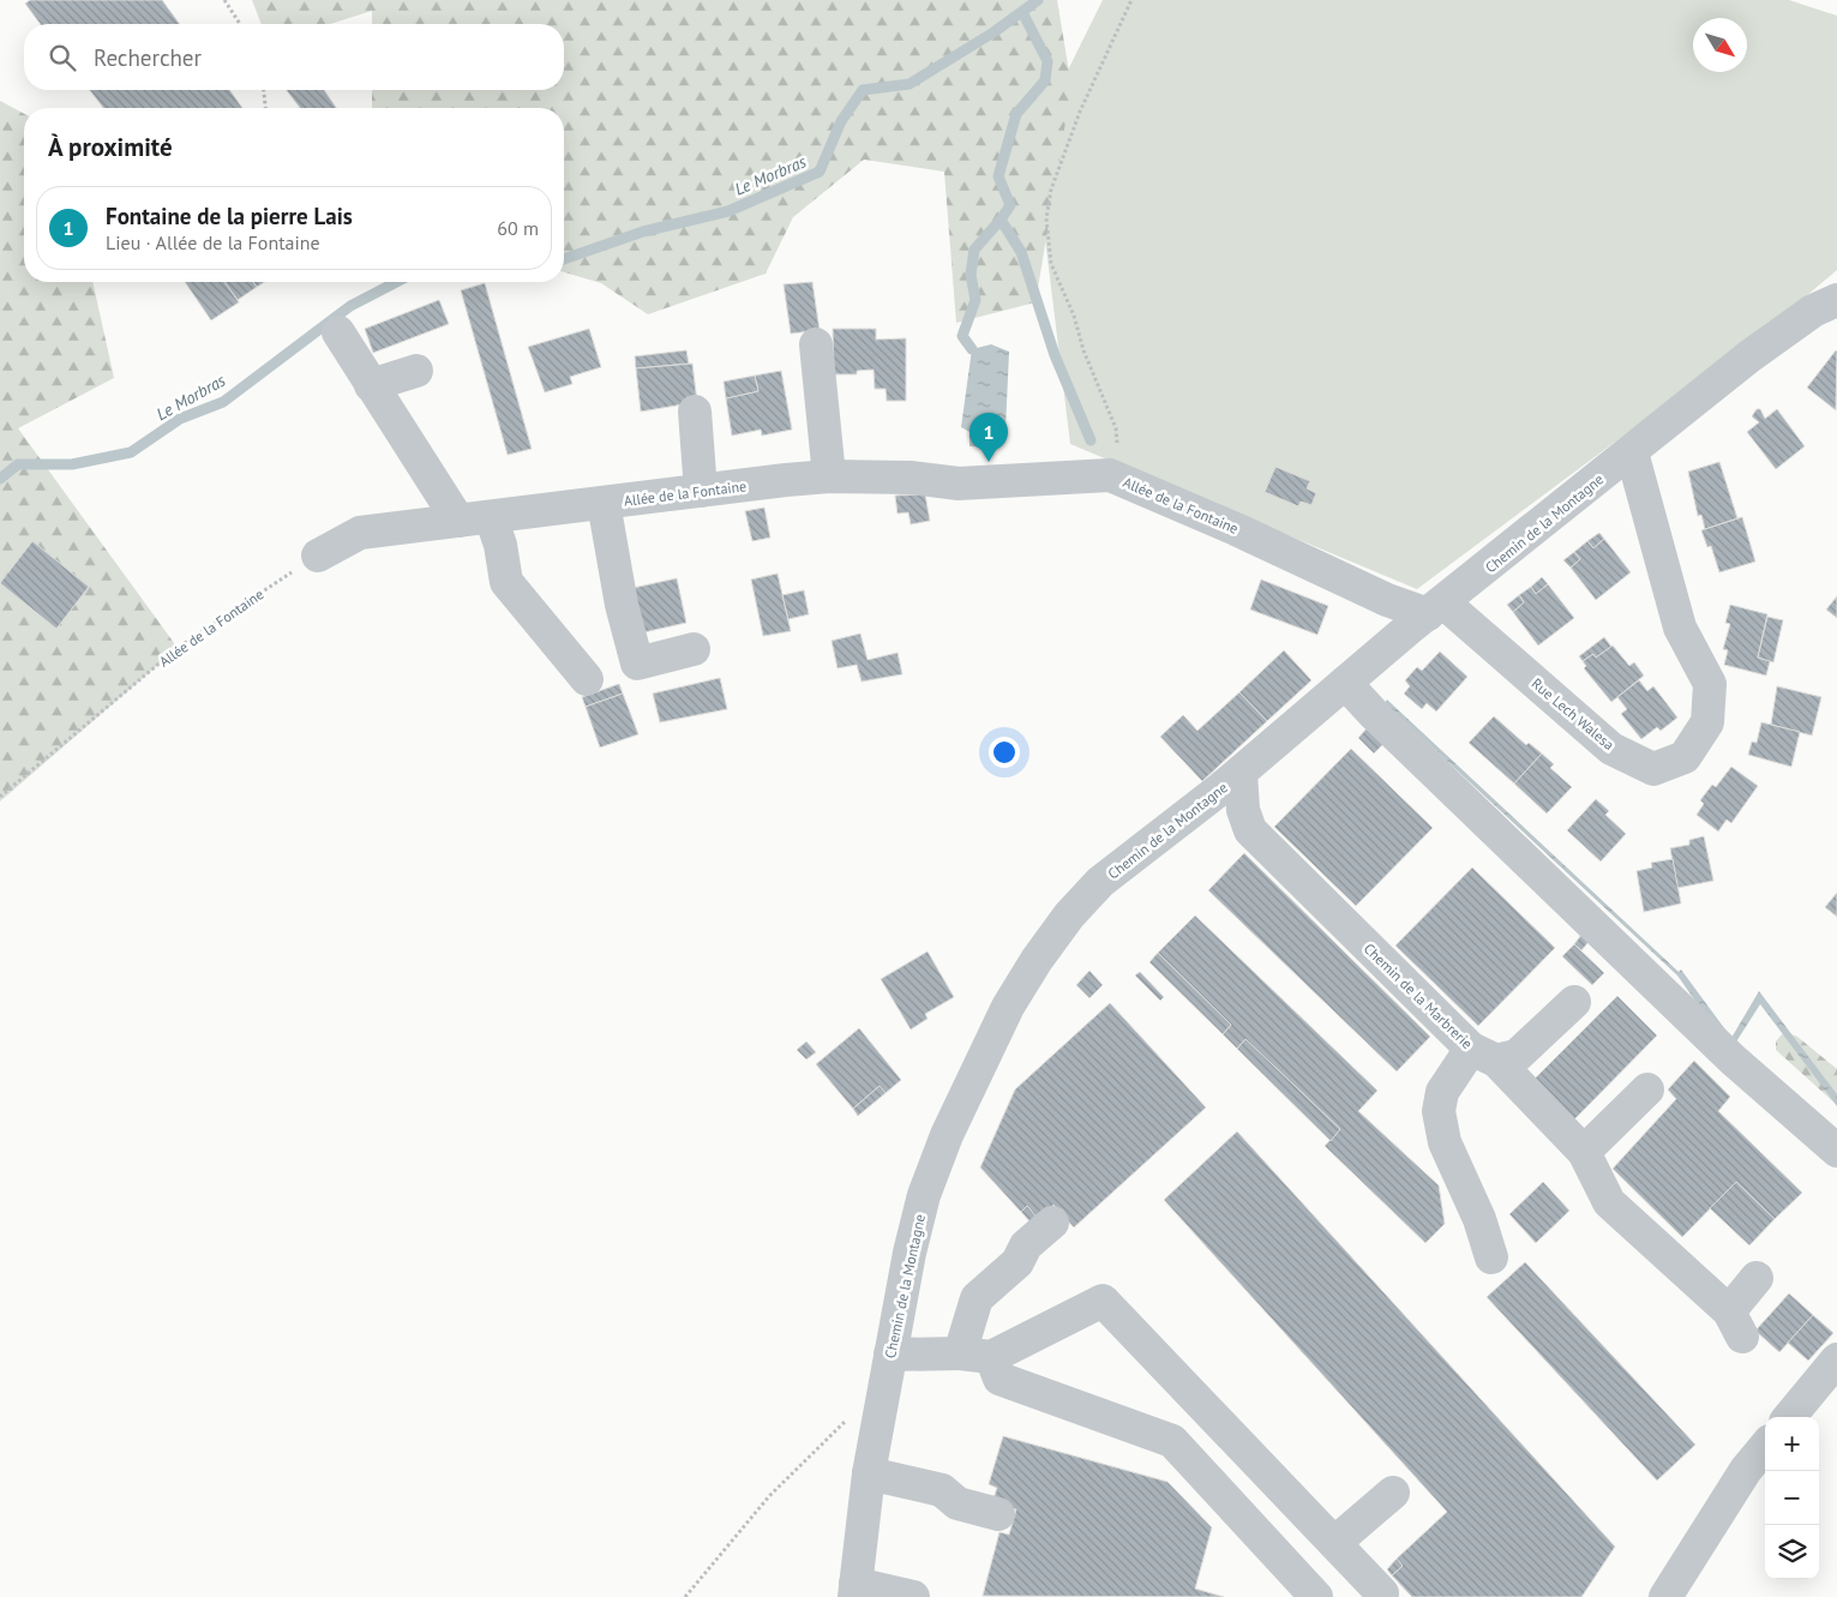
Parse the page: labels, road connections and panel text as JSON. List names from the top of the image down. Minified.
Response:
{"streets":{"street":["Allée de la Fontaine","Chemin de la Montagne","Rue Lech Walesa","Chemin de la Marbrerie"]},"crossings":[["Allée de la Fontaine","Chemin de la Montagne"],["Allée de la Fontaine","Rue Lech Walesa"],["Chemin de la Montagne","Rue Lech Walesa"],["Chemin de la Montagne","Chemin de la Marbrerie"]],"water":["Le Morbras"],"north":"bottom right","page":{"search":"Rechercher","heading":"À proximité","list":[{"mark":"1","name":"Fontaine de la pierre Lais","note":"Lieu · Allée de la Fontaine","value":"60 m"}],"pins":"1","map_buttons":["+","−"]}}
